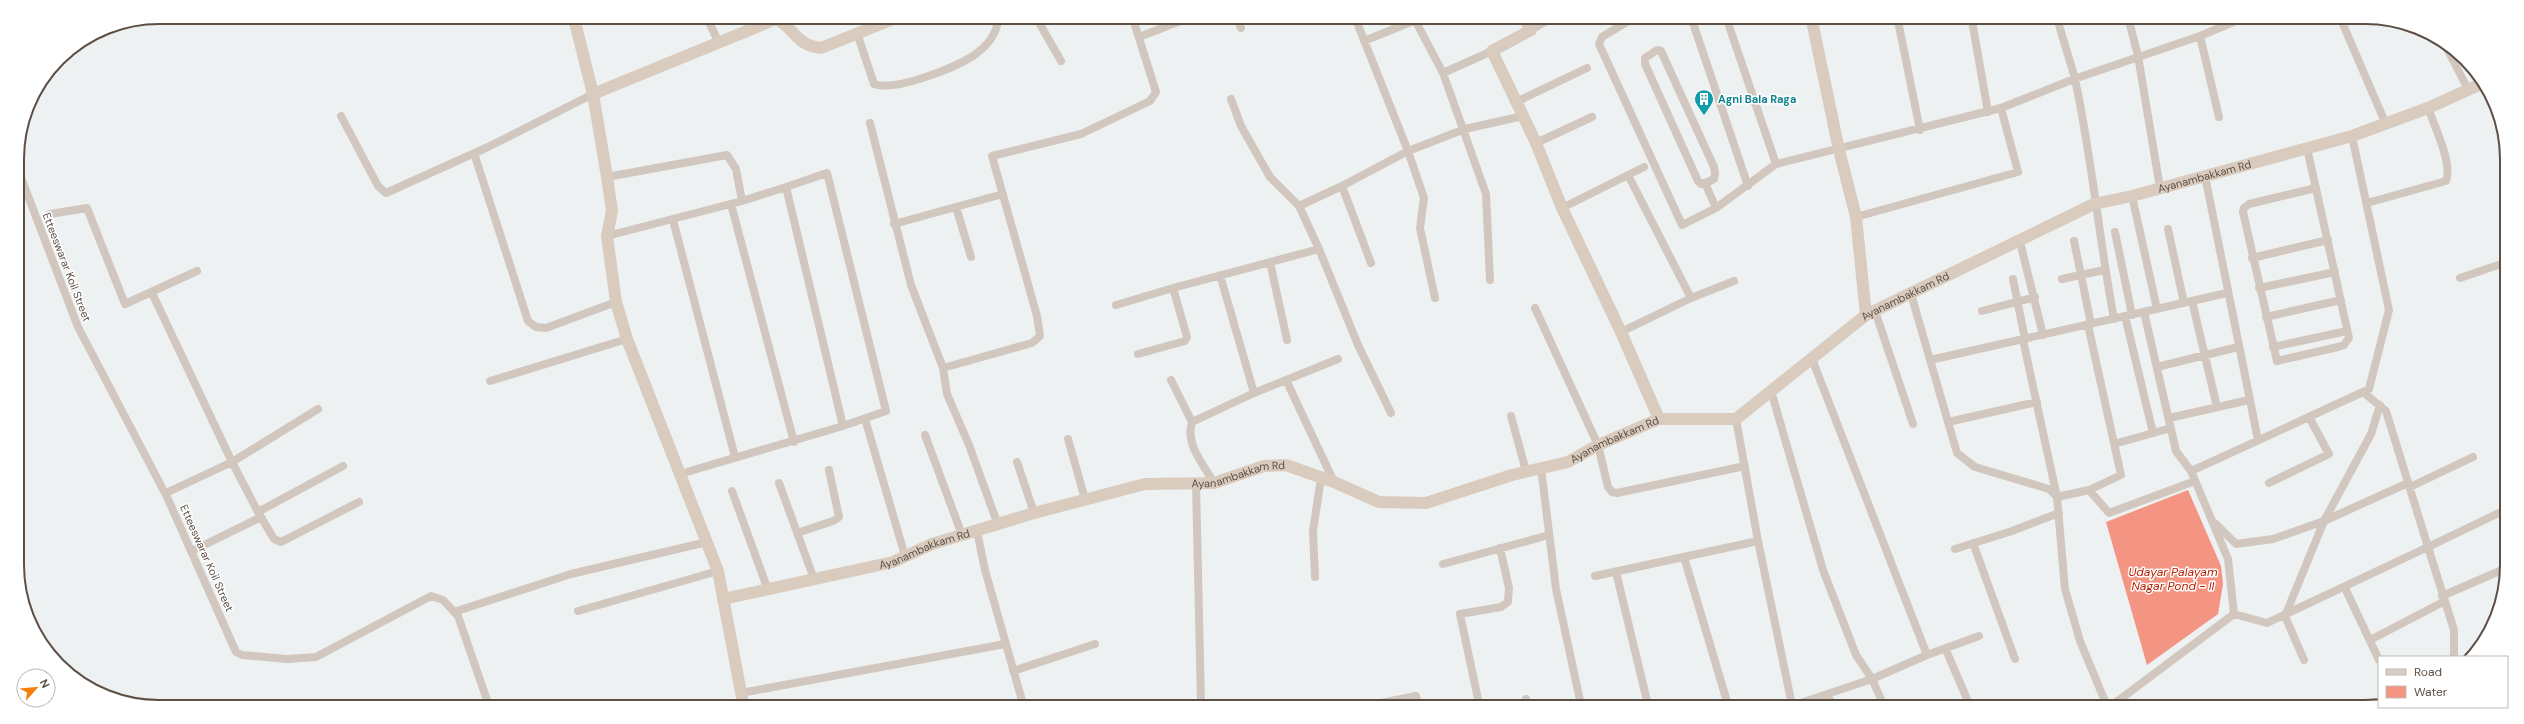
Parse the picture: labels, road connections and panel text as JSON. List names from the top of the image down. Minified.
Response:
{"streets":{"street":["Ayanambakkam Rd","Etteeswarar Koil Street"]},"water":["Udayar Palayam Nagar Pond - II"],"places":{"building":["Agni Bala Raga"]},"legend":["Road","Water"],"north":"top right"}
